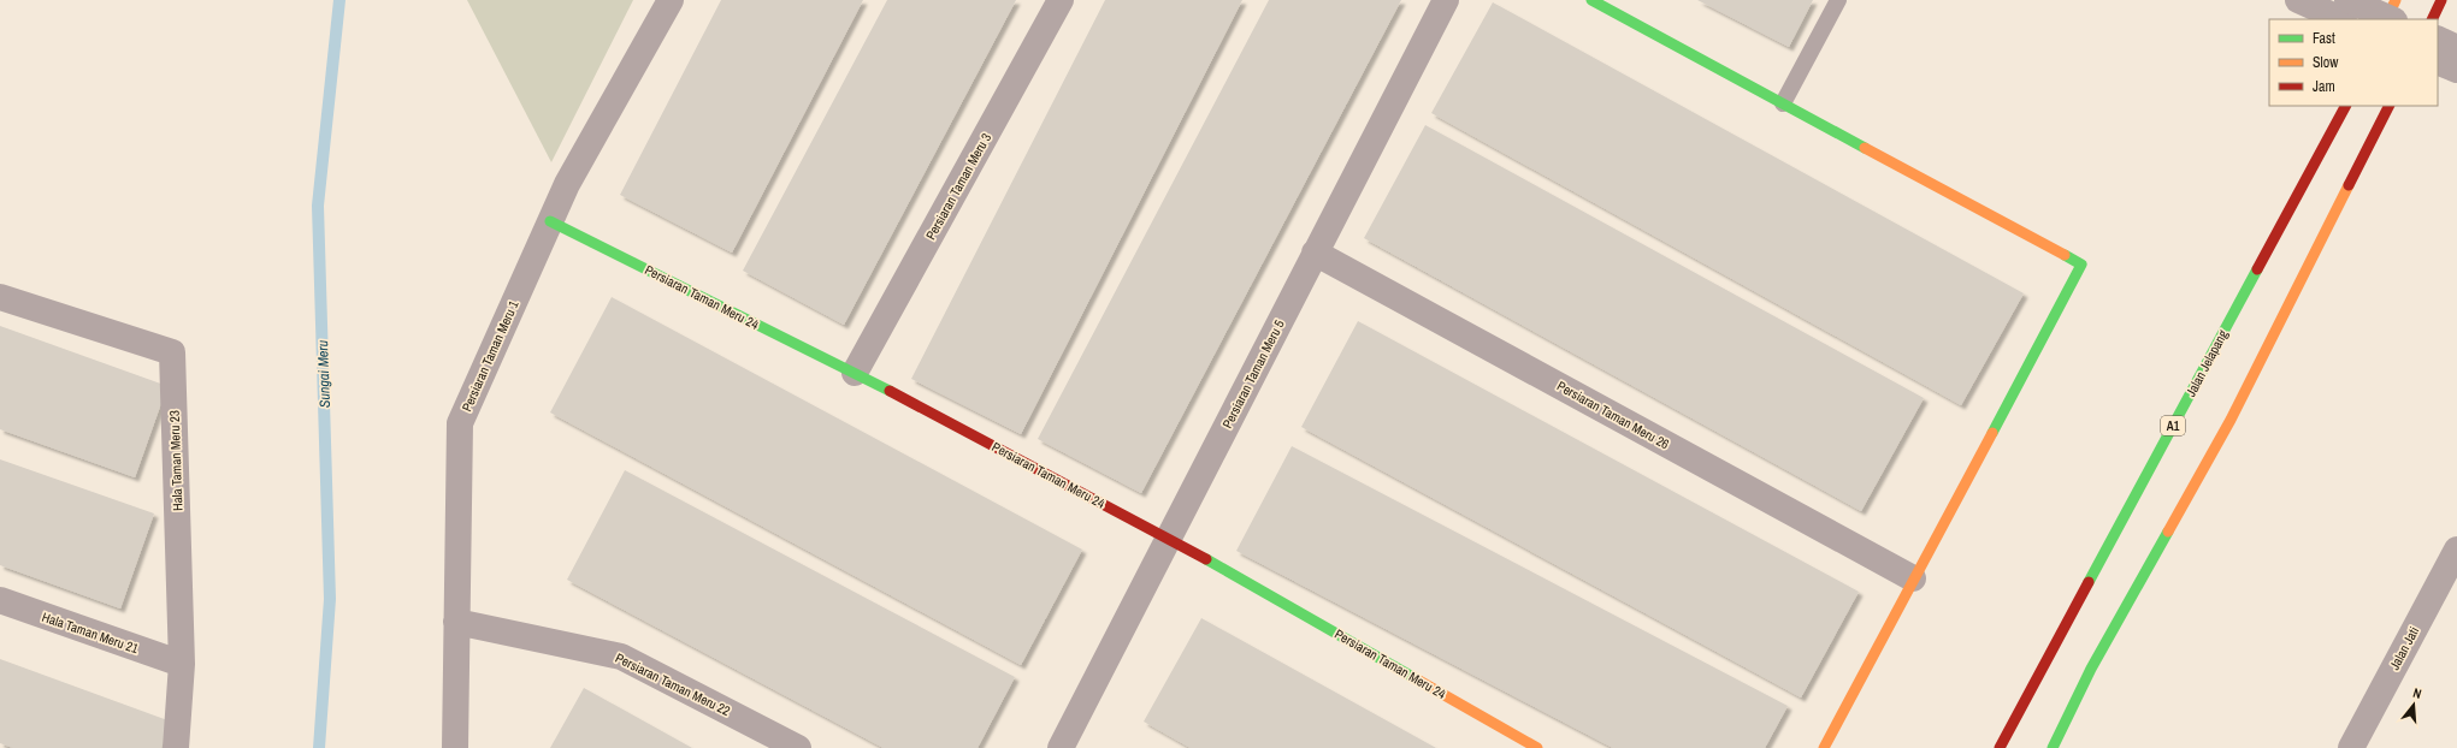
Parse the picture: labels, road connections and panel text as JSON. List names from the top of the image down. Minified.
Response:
{"streets":{"street":["Persiaran Taman Meru 3","Persiaran Taman Meru 24","Persiaran Taman Meru 1","Jalan Jelapang","Persiaran Taman Meru 5","Persiaran Taman Meru 26","A1","Hala Taman Meru 23","Hala Taman Meru 21","Jalan Jati","Persiaran Taman Meru 22"]},"crossings":[["Persiaran Taman Meru 3","Persiaran Taman Meru 24"],["Persiaran Taman Meru 24","Persiaran Taman Meru 1"],["Persiaran Taman Meru 24","Persiaran Taman Meru 5"],["Persiaran Taman Meru 1","Persiaran Taman Meru 22"],["Persiaran Taman Meru 5","Persiaran Taman Meru 26"],["Hala Taman Meru 23","Hala Taman Meru 21"]],"water":["Sungai Meru"],"legend":["Fast","Slow","Jam"],"north":"top"}
